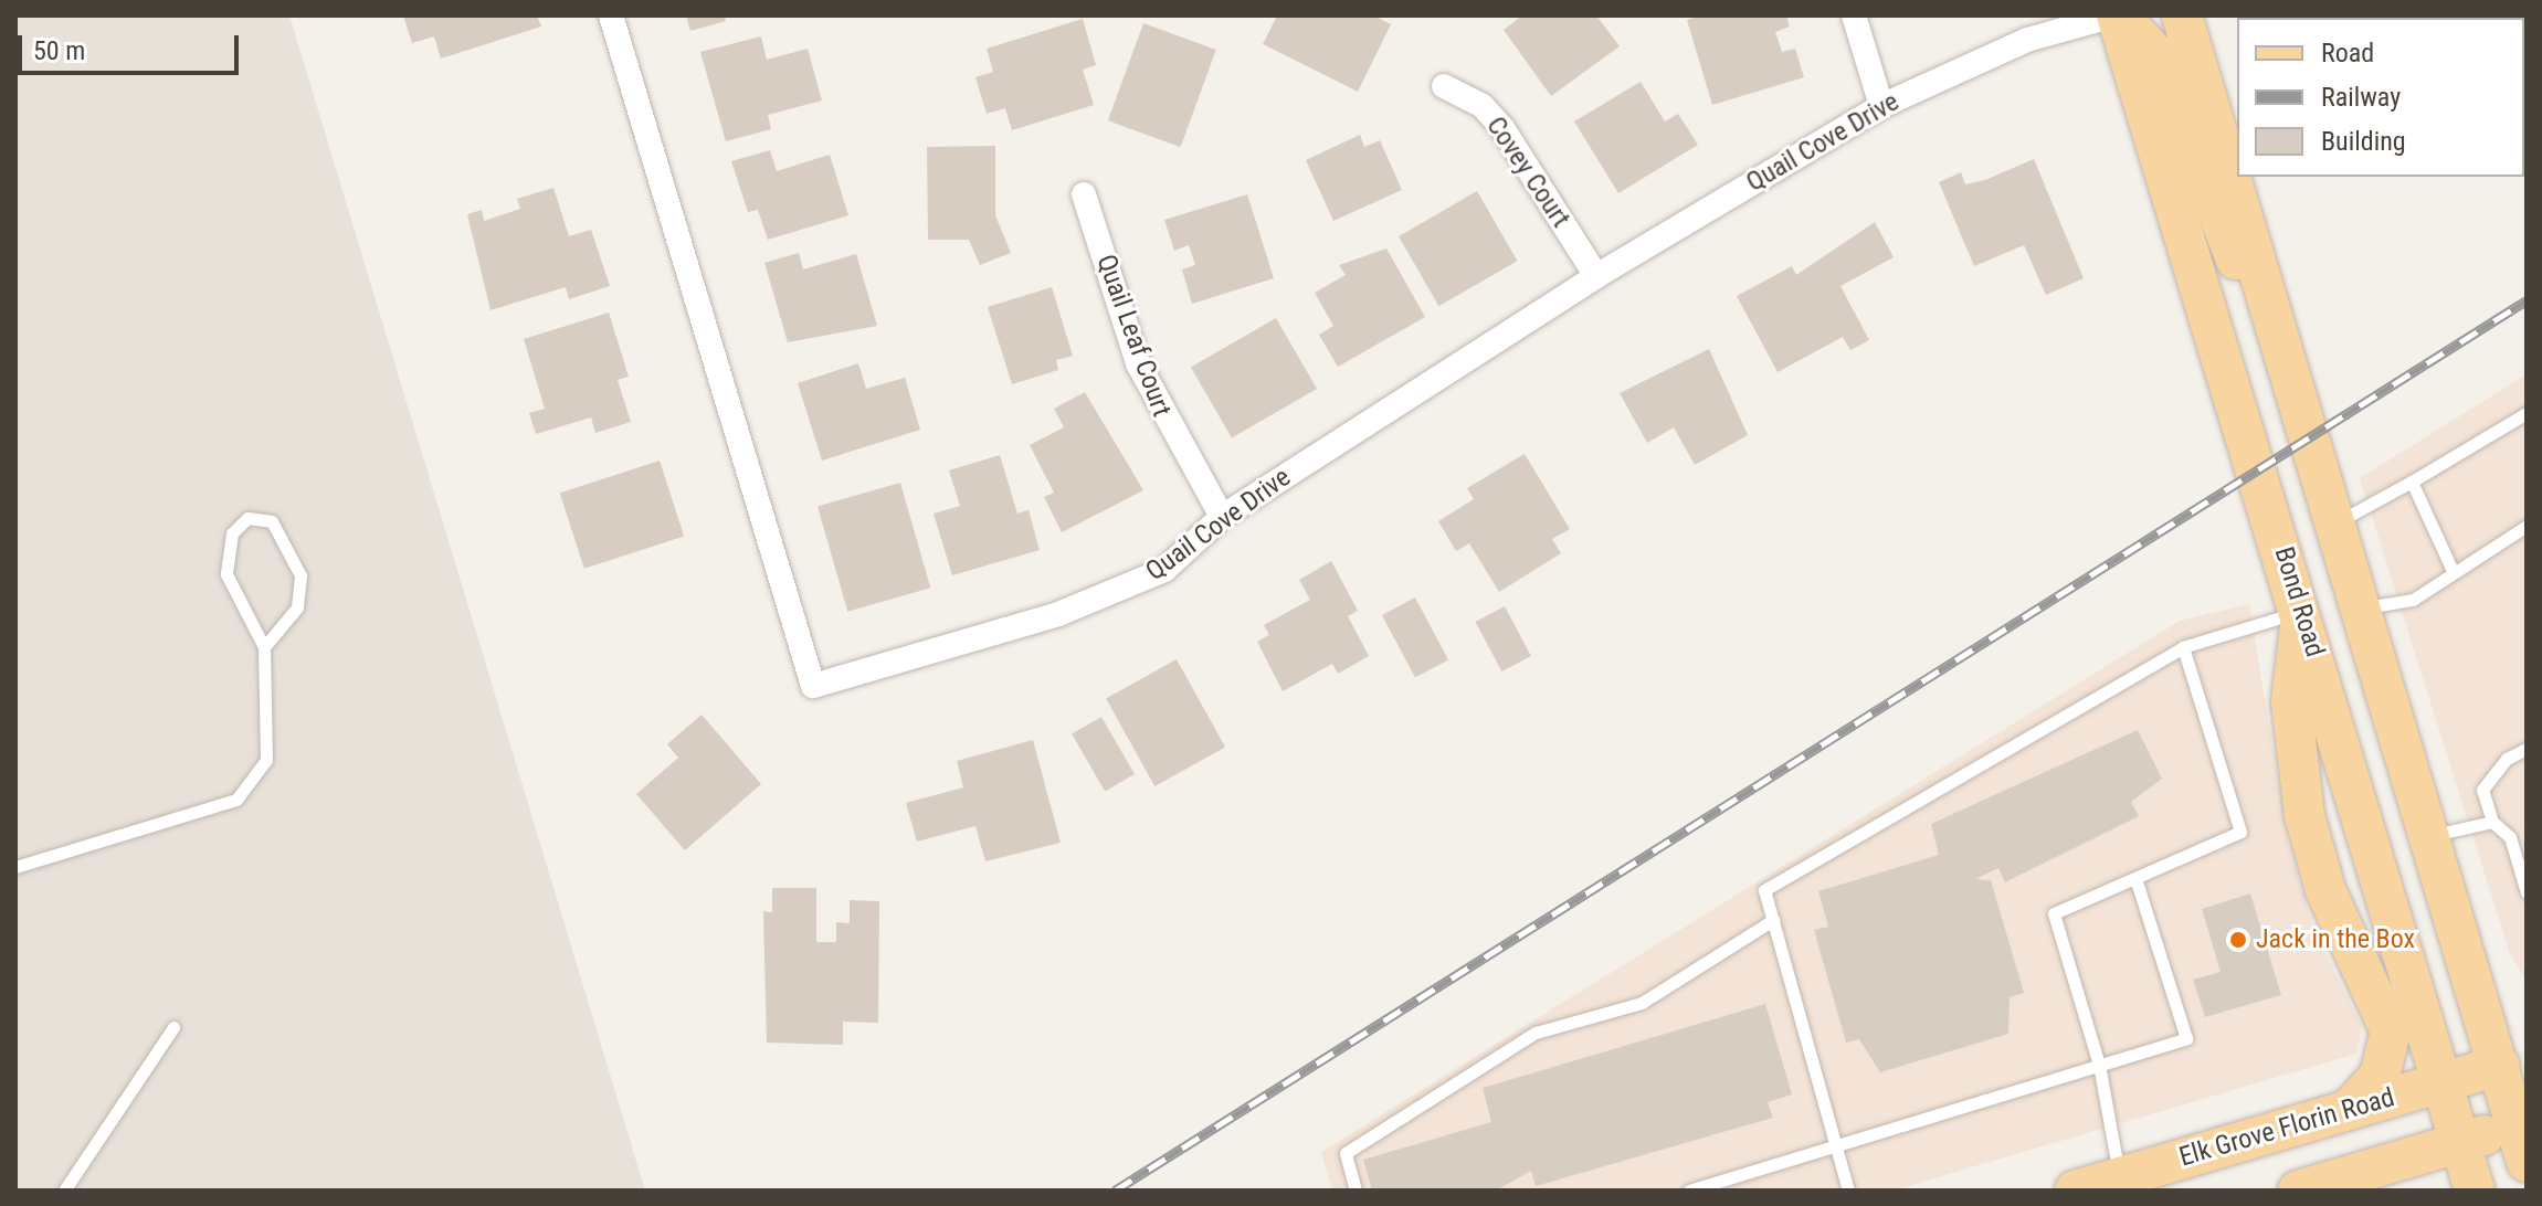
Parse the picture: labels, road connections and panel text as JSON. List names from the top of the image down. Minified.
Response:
{"streets":{"main road":["Bond Road","Elk Grove Florin Road"],"street":["Quail Cove Drive","Covey Court","Quail Leaf Court"]},"crossings":[["Quail Cove Drive","Covey Court"],["Quail Cove Drive","Quail Leaf Court"],["Quail Cove Drive","Bond Road"],["Bond Road","Elk Grove Florin Road"]],"places":["Jack in the Box"],"legend":["Road","Railway","Building"],"scale_bar":"50 m"}
